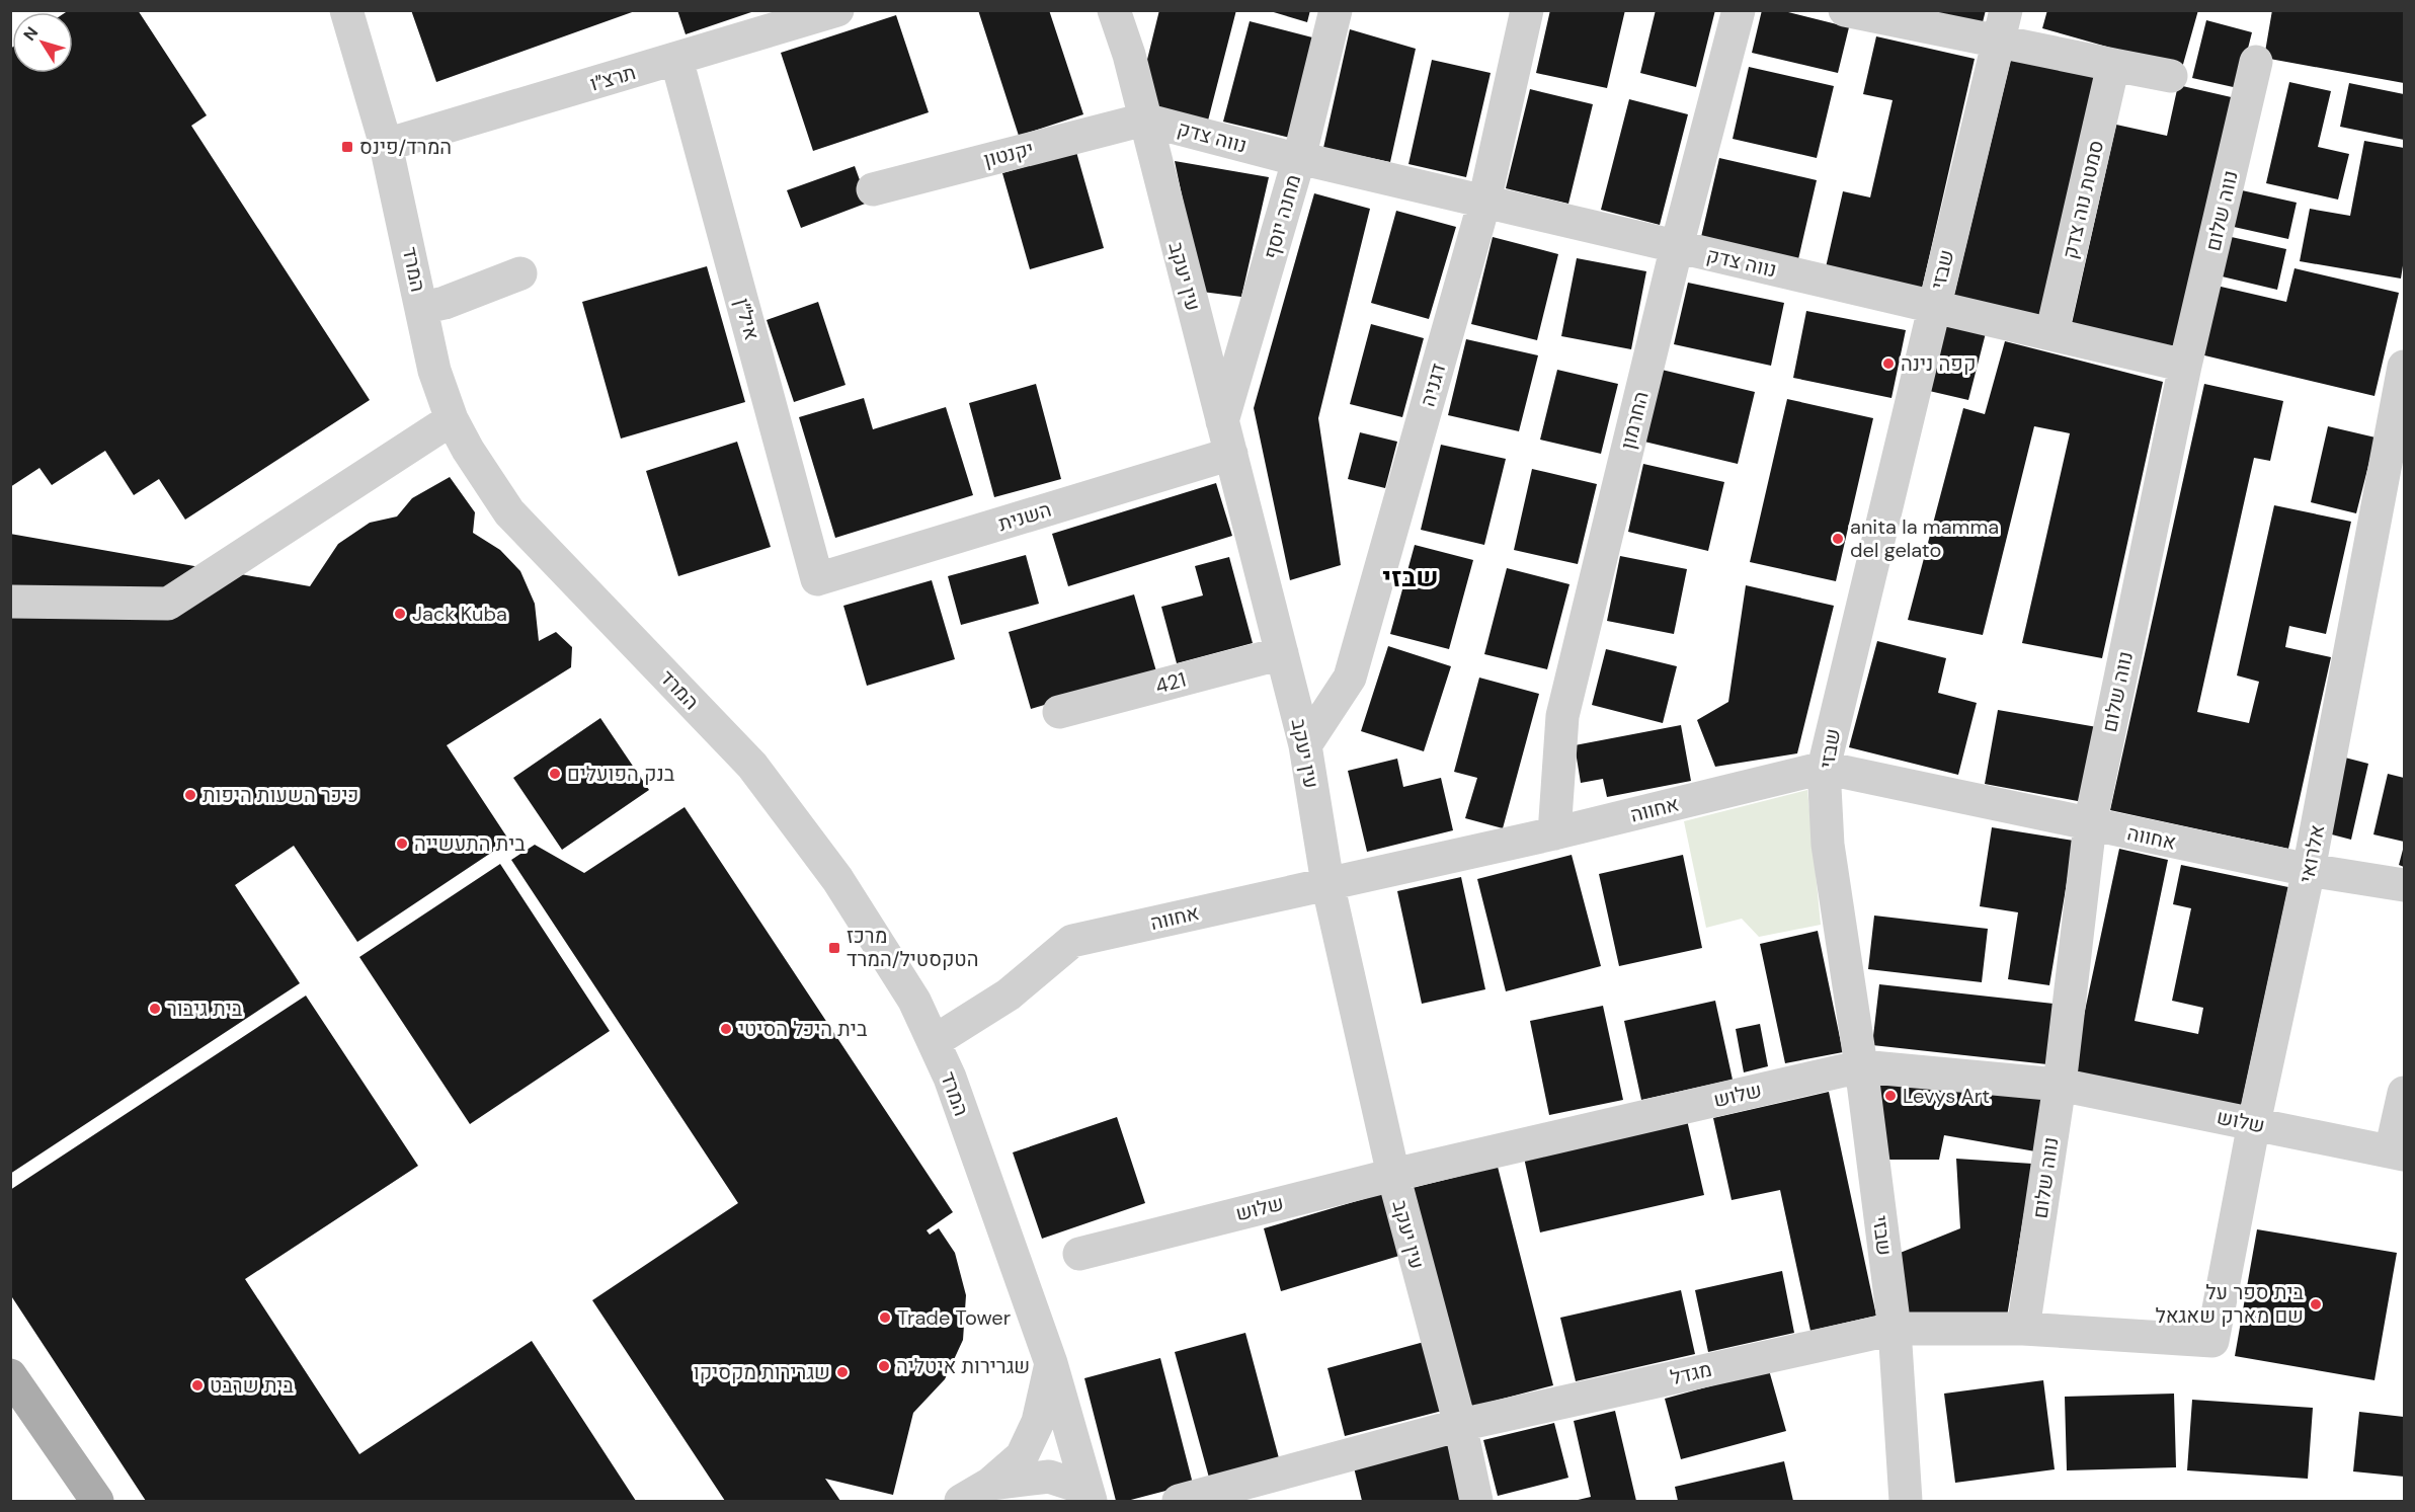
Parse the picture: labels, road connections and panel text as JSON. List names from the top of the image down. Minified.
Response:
{"streets":{"street":["תרצ״ו","נווה צדק","יקנטון","סמטת נוה צדק","נווה שלום","מחנה יוסף","המרד","שבזי","עין יעקב","איל״ן","דגניה","החרמון","השנית","421","אחווה","אלרואי","שלוש","מגדל"]},"crossings":[["תרצ״ו","המרד"],["תרצ״ו","איל״ן"],["נווה צדק","יקנטון"],["נווה צדק","סמטת נוה צדק"],["נווה צדק","נווה שלום"],["נווה צדק","מחנה יוסף"],["נווה צדק","שבזי"],["נווה צדק","עין יעקב"],["נווה צדק","דגניה"],["נווה צדק","החרמון"],["יקנטון","עין יעקב"],["נווה שלום","אחווה"],["נווה שלום","שלוש"],["נווה שלום","מגדל"],["מחנה יוסף","עין יעקב"],["המרד","אחווה"],["שבזי","אחווה"],["שבזי","שלוש"],["שבזי","מגדל"],["עין יעקב","דגניה"],["עין יעקב","השנית"],["עין יעקב","421"],["עין יעקב","אחווה"],["עין יעקב","שלוש"],["עין יעקב","מגדל"],["איל״ן","השנית"],["החרמון","אחווה"],["אחווה","אלרואי"],["אלרואי","שלוש"],["אלרואי","מגדל"]],"districts":["שבזי"],"places":{"transit":["המרד/פינס","מרכז הטקסטיל/המרד"],"other":["קפה נינה","anita la mamma del gelato","Jack Kuba","בנק הפועלים","כיכר השעות היפות","בית התעשייה","בית גיבור","בית היכל הסיטי","Levys Art","בית ספר על שם מארק שאגאל","Trade Tower","שגרירות איטליה","שגרירות מקסיקו","בית שרבט"]},"north":"top left"}
